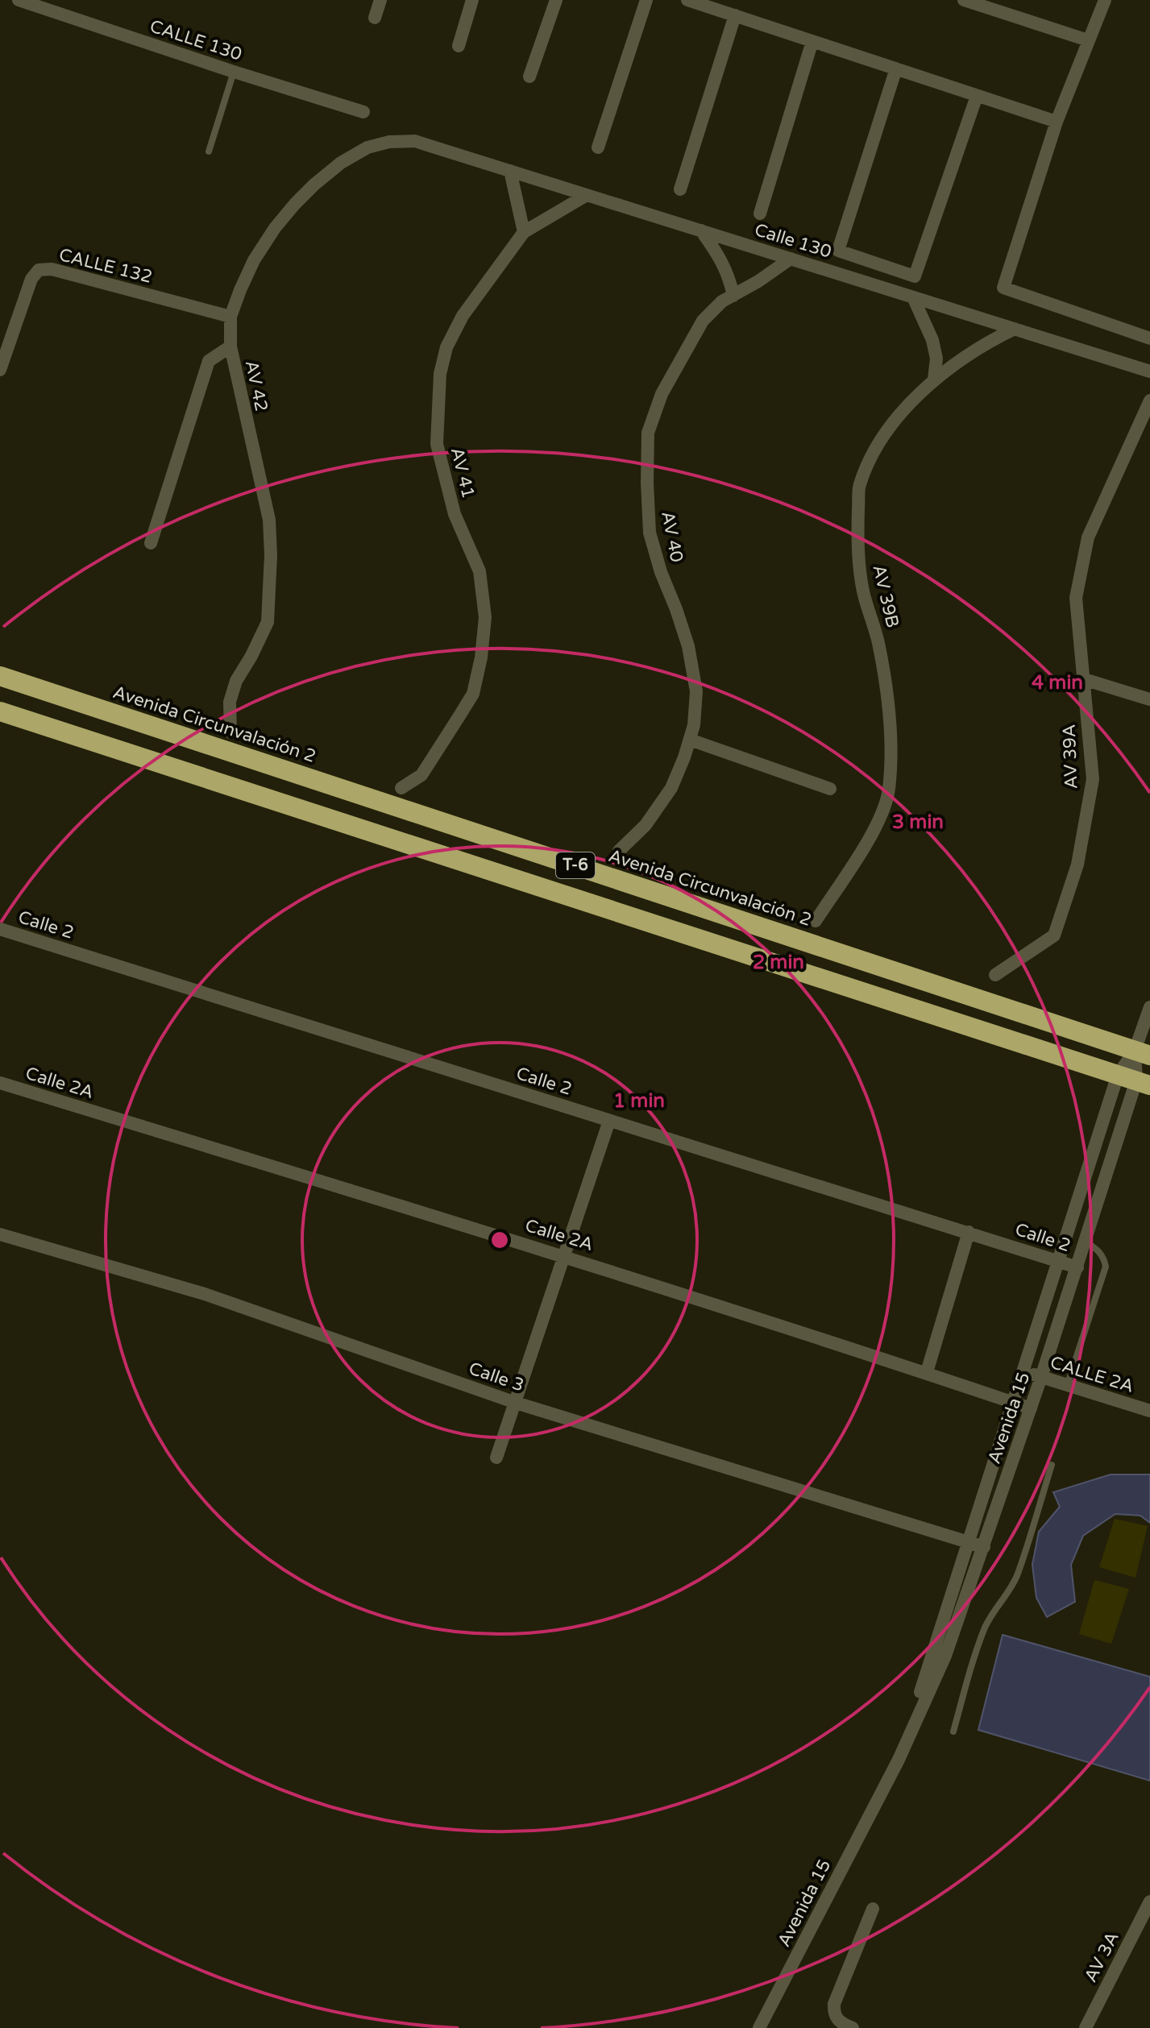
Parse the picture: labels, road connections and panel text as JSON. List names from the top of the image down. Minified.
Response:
{"streets":{"highway":["Avenida Circunvalación 2","T-6"],"street":["CALLE 130","Calle 130","CALLE 132","AV 42","AV 41","AV 40","AV 39B","AV 39A","Calle 2","Calle 2A","CALLE 2A","Calle 3","Avenida 15","AV 3A"]},"crossings":[["Calle 130","AV 42"],["Calle 130","AV 41"],["Calle 130","AV 40"],["Calle 130","AV 39B"],["CALLE 132","AV 42"],["T-6","Avenida 15"],["Calle 2","Avenida 15"],["Calle 2A","Avenida 15"],["CALLE 2A","Avenida 15"],["Calle 3","Avenida 15"]],"rings":["4 min","3 min","2 min","1 min"]}
